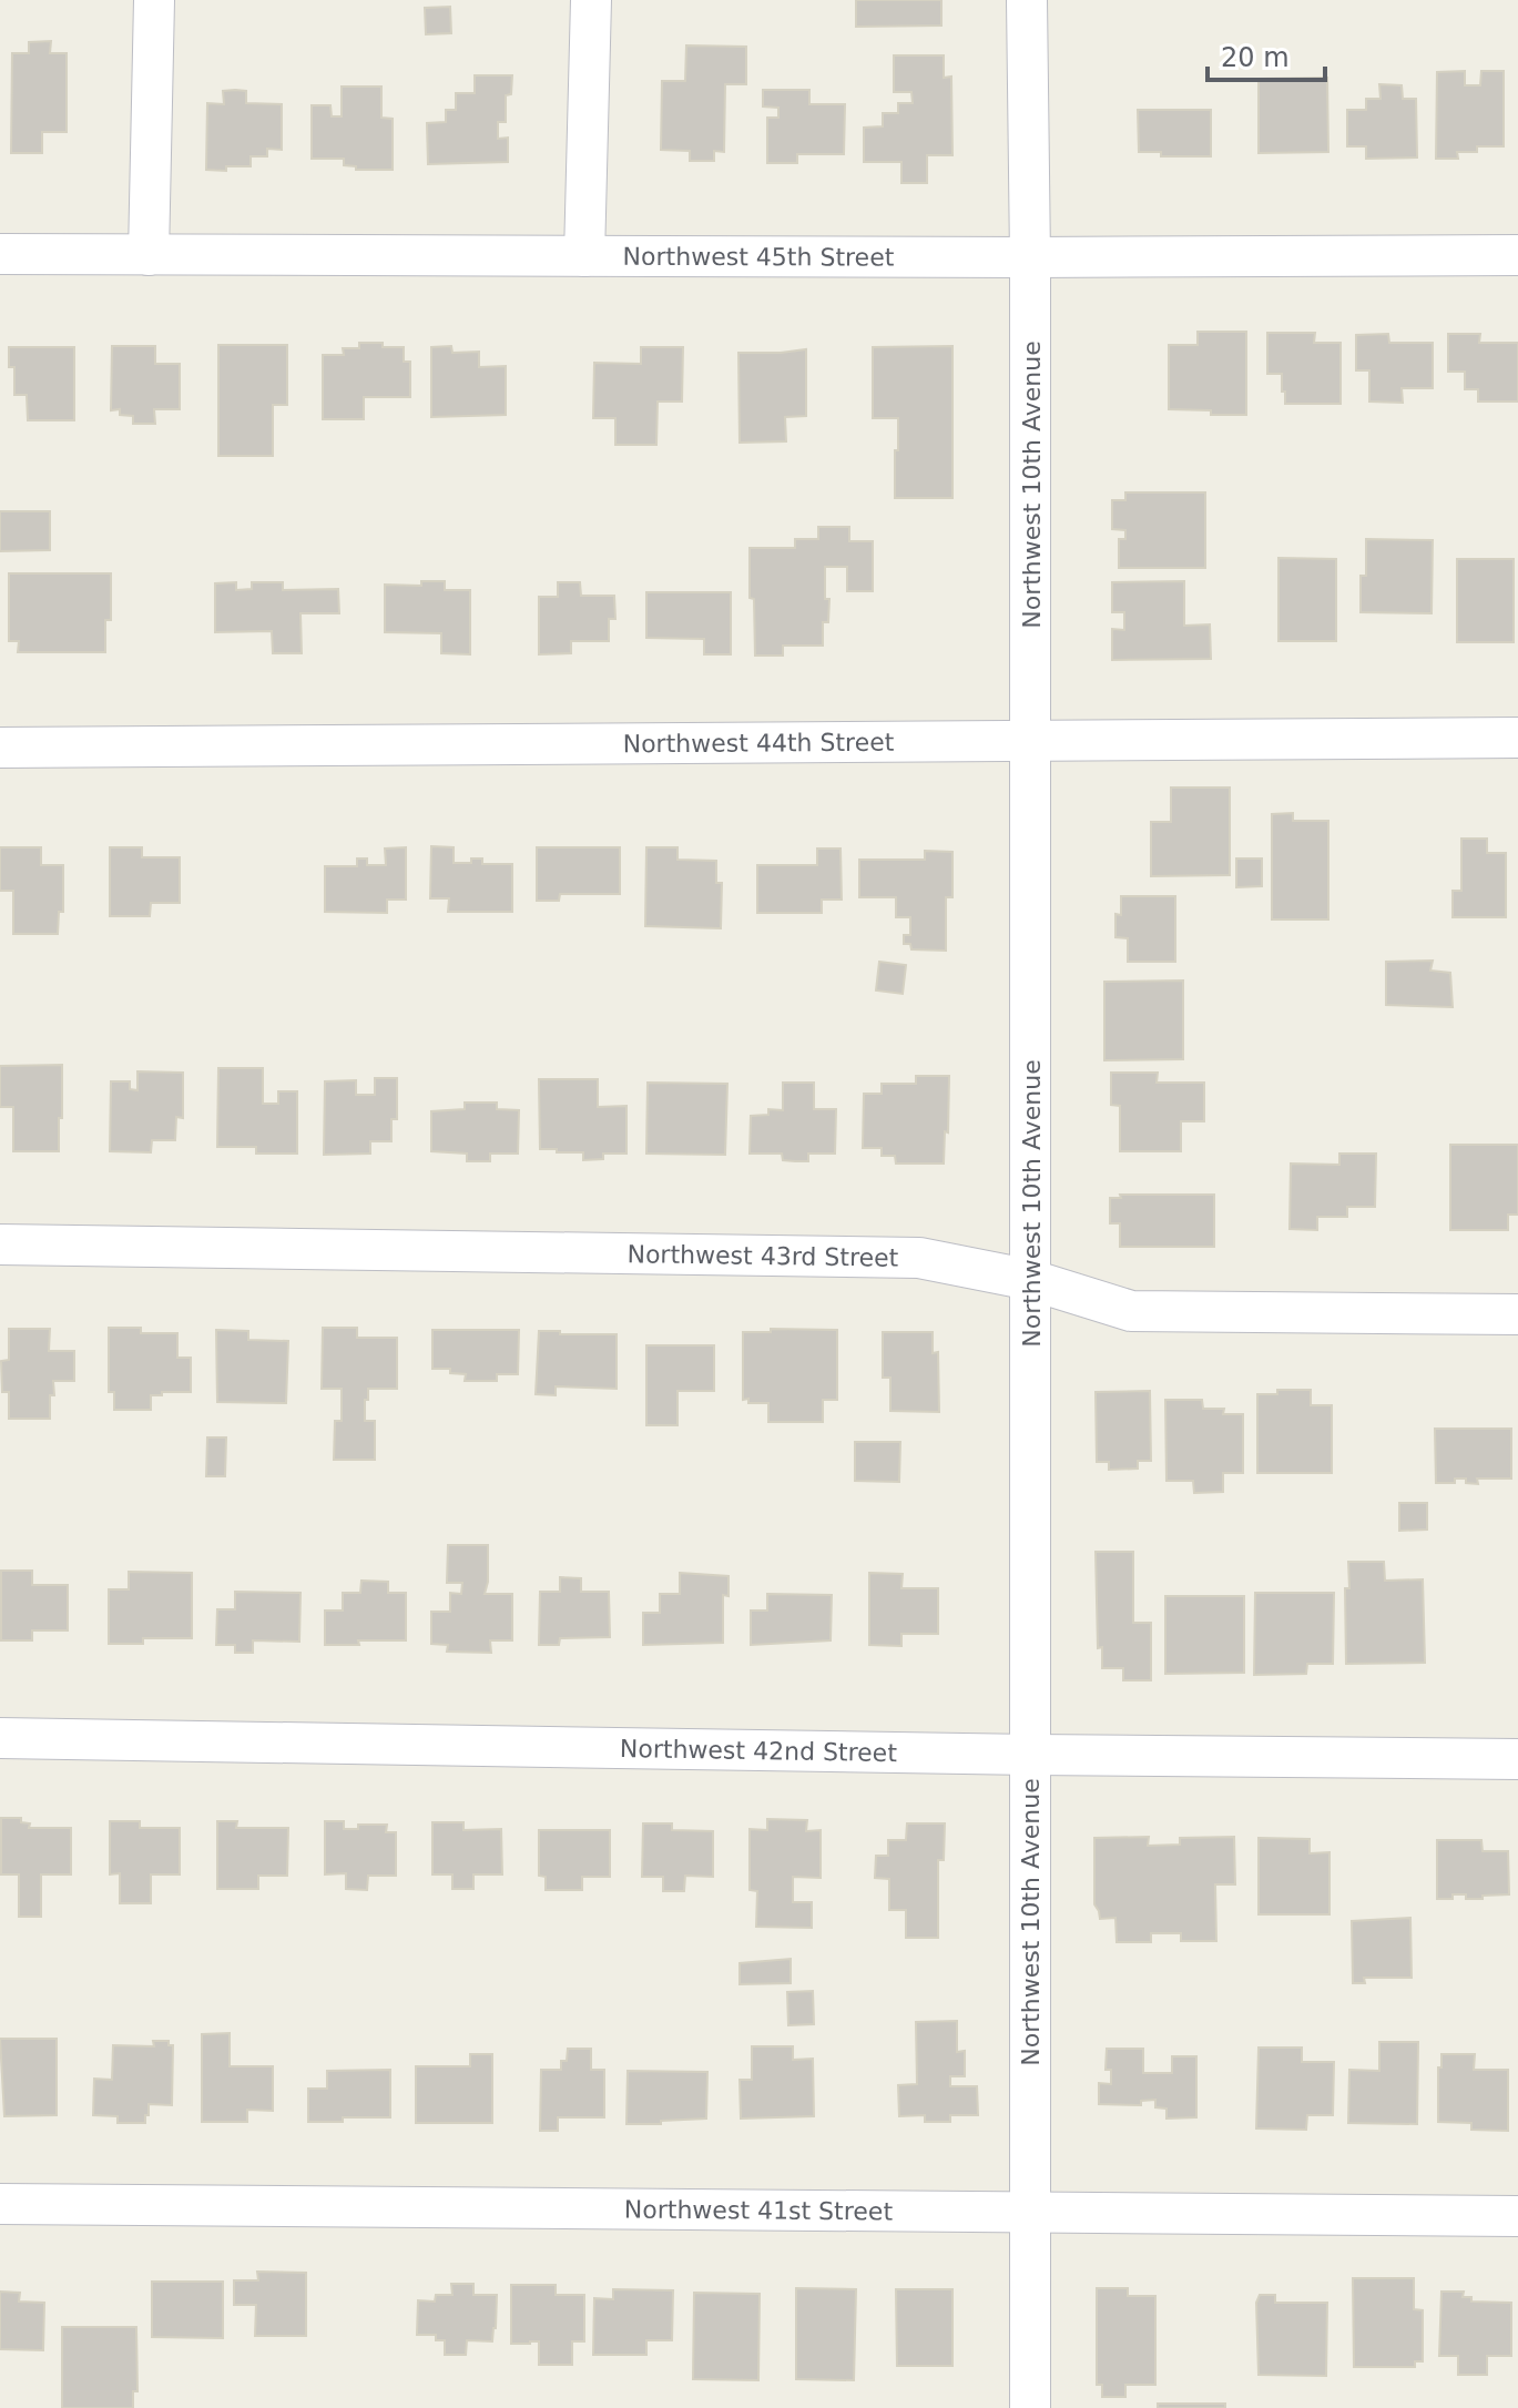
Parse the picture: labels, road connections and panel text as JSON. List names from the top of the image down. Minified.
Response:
{"streets":{"street":["Northwest 45th Street","Northwest 10th Avenue","Northwest 44th Street","Northwest 43rd Street","Northwest 42nd Street","Northwest 41st Street"]},"crossings":[["Northwest 45th Street","Northwest 10th Avenue"],["Northwest 10th Avenue","Northwest 44th Street"],["Northwest 10th Avenue","Northwest 43rd Street"],["Northwest 10th Avenue","Northwest 42nd Street"],["Northwest 10th Avenue","Northwest 41st Street"]],"scale_bar":"20 m"}
